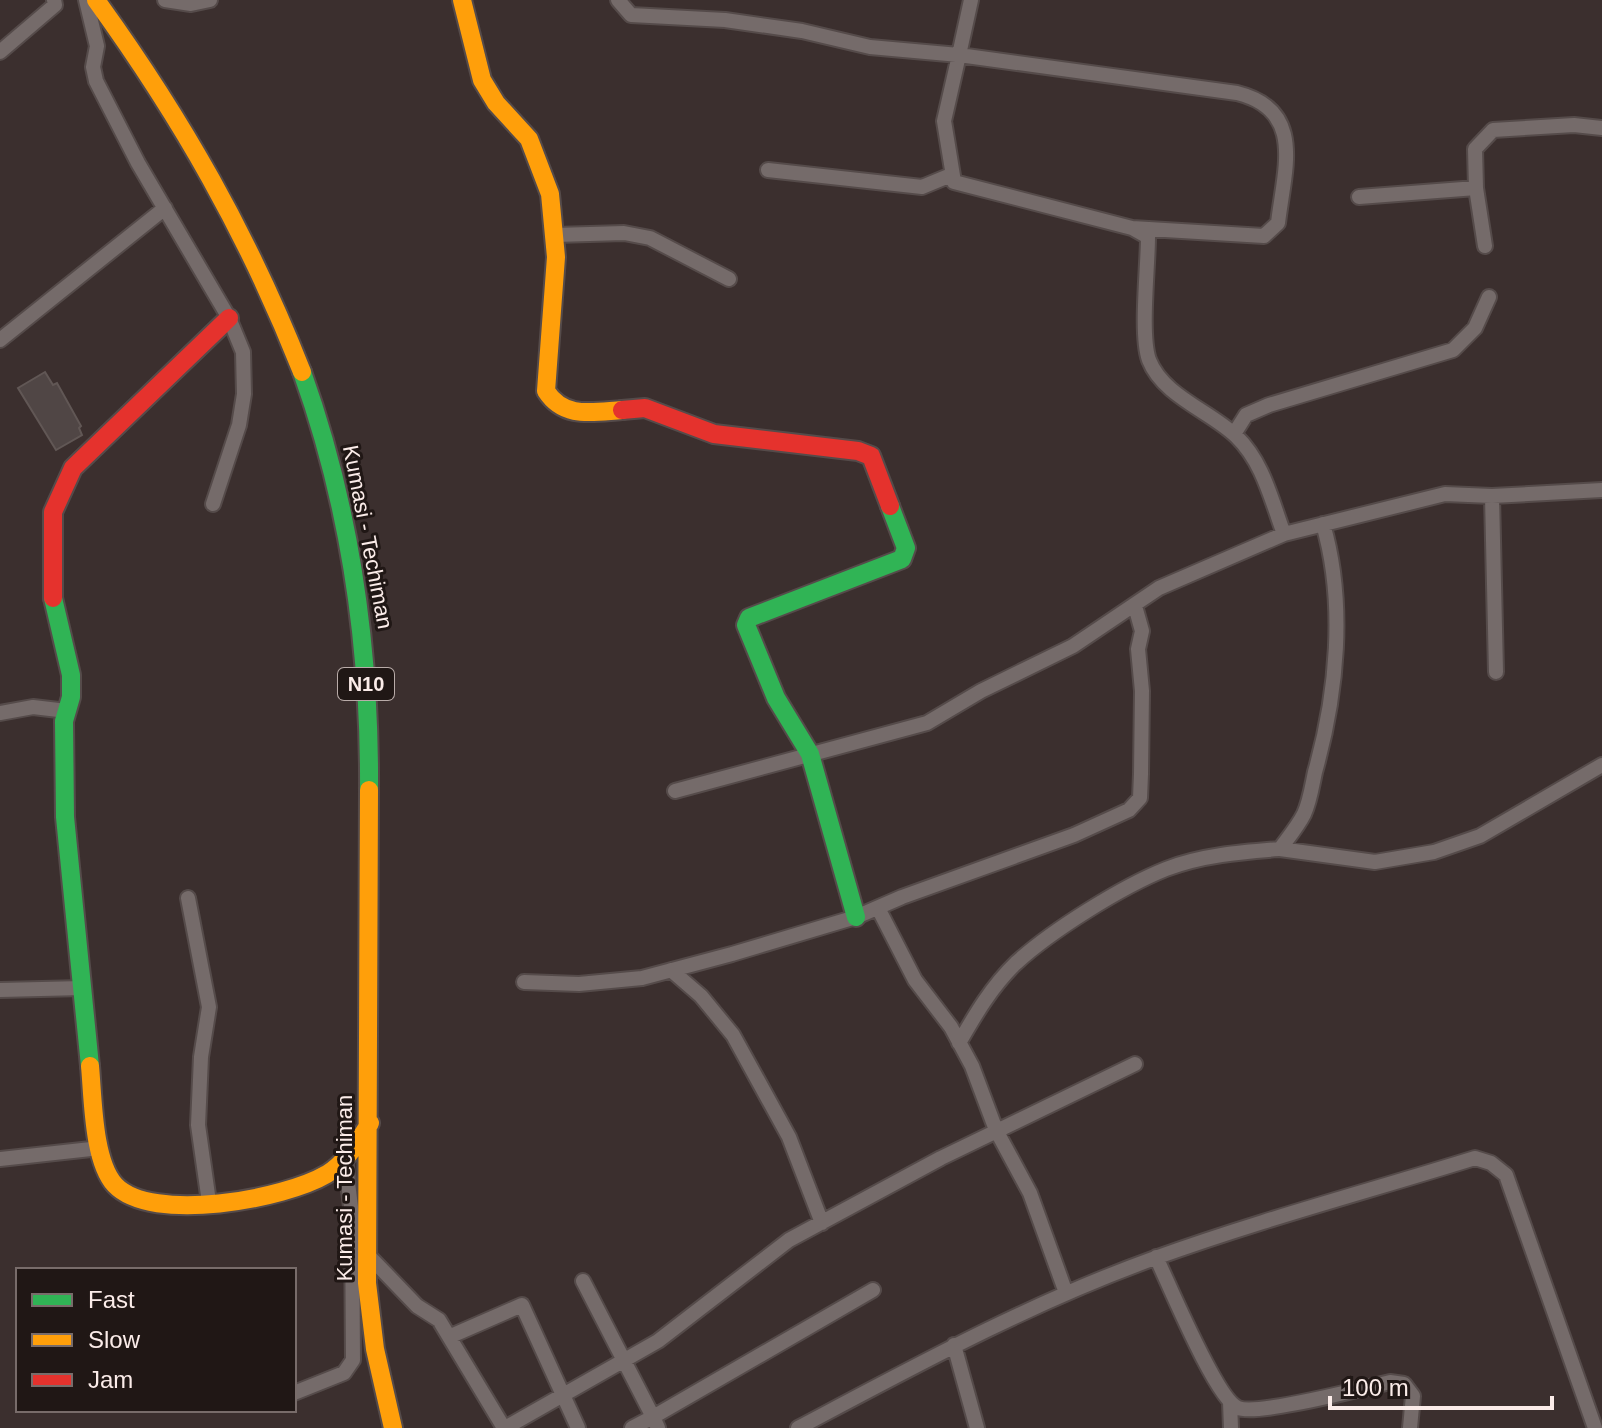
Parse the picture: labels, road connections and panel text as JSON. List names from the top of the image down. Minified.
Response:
{"streets":{"main road":["Kumasi - Techiman","N10"]},"legend":["Fast","Slow","Jam"],"scale_bar":"100 m"}
